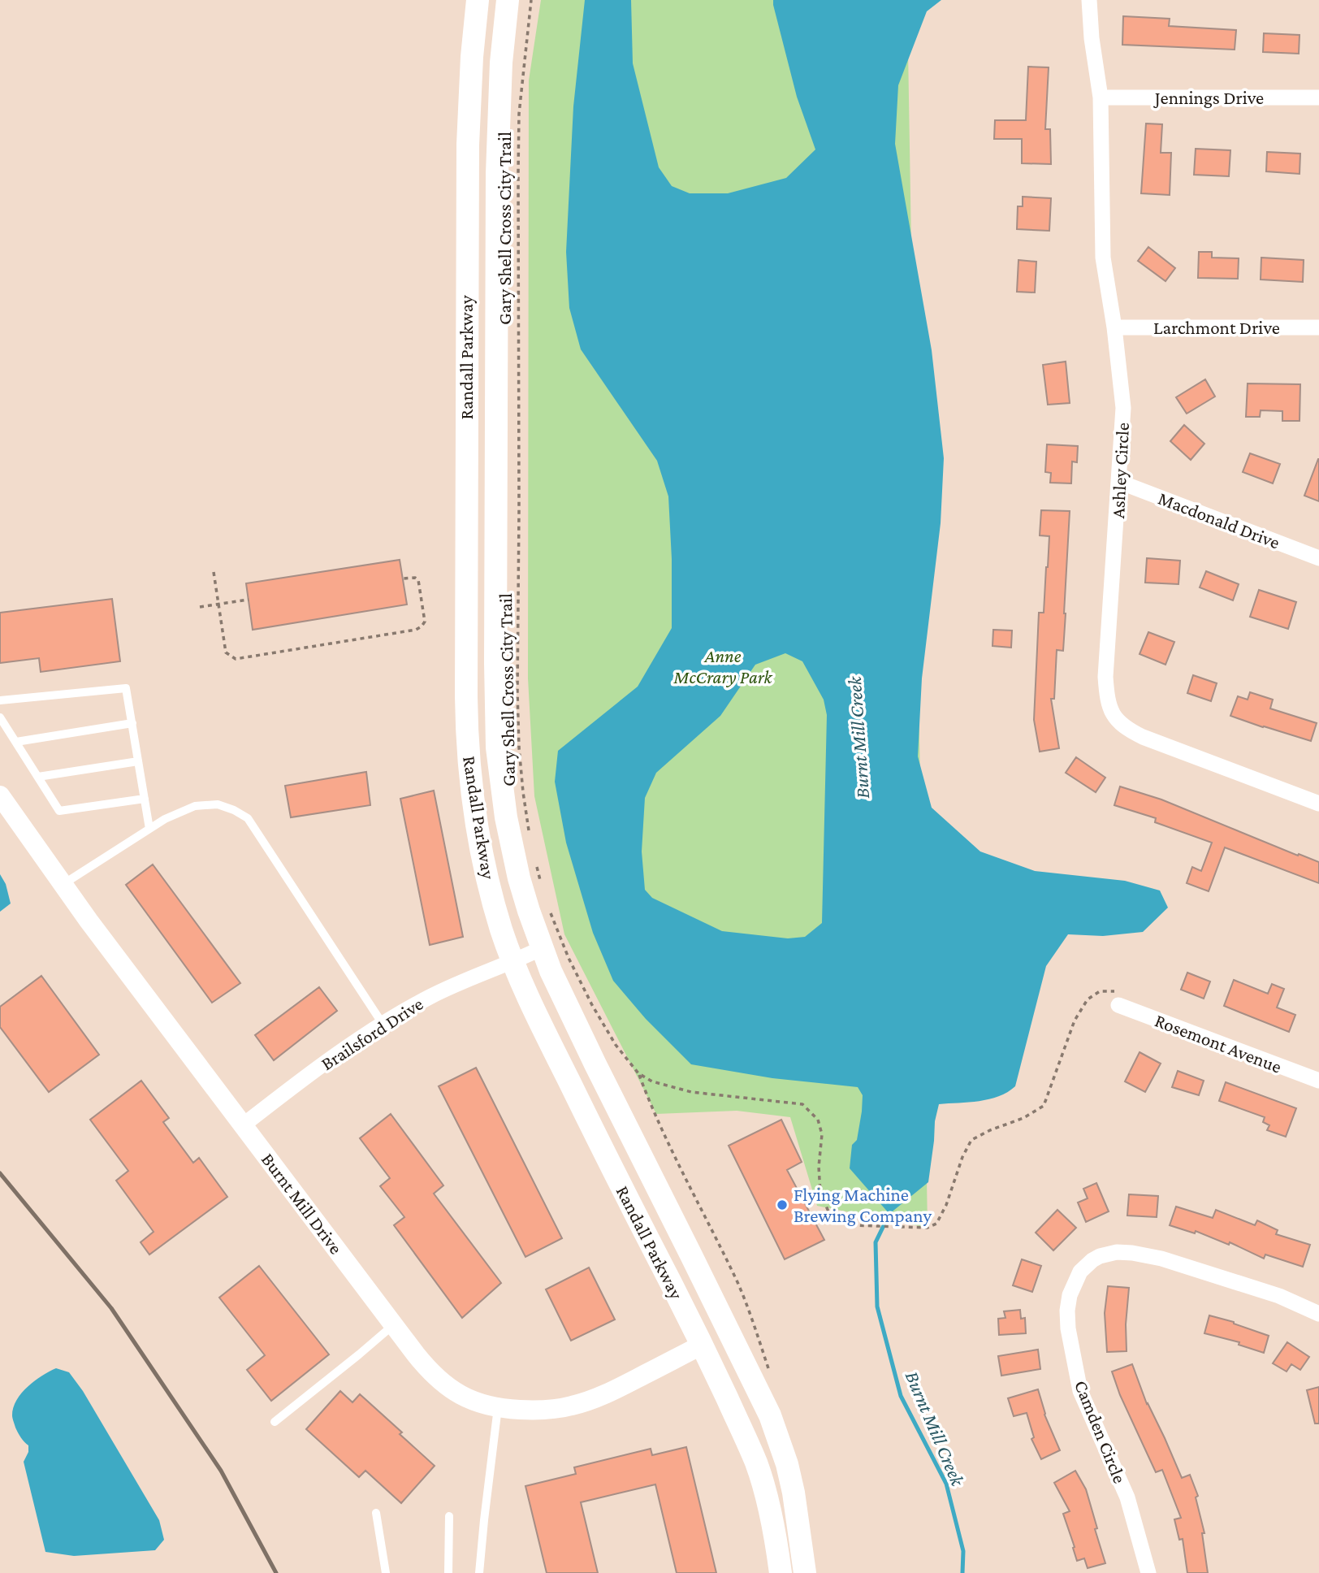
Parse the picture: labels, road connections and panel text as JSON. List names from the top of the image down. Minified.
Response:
{"streets":{"main road":["Randall Parkway"],"street":["Jennings Drive","Larchmont Drive","Ashley Circle","Macdonald Drive","Brailsford Drive","Rosemont Avenue","Burnt Mill Drive","Camden Circle"],"path":["Gary Shell Cross City Trail"]},"crossings":[["Jennings Drive","Ashley Circle"],["Larchmont Drive","Ashley Circle"],["Randall Parkway","Brailsford Drive"],["Randall Parkway","Burnt Mill Drive"],["Ashley Circle","Macdonald Drive"],["Brailsford Drive","Burnt Mill Drive"]],"water":["Burnt Mill Creek"],"parks":["Anne McCrary Park"],"places":["Flying Machine Brewing Company"]}
